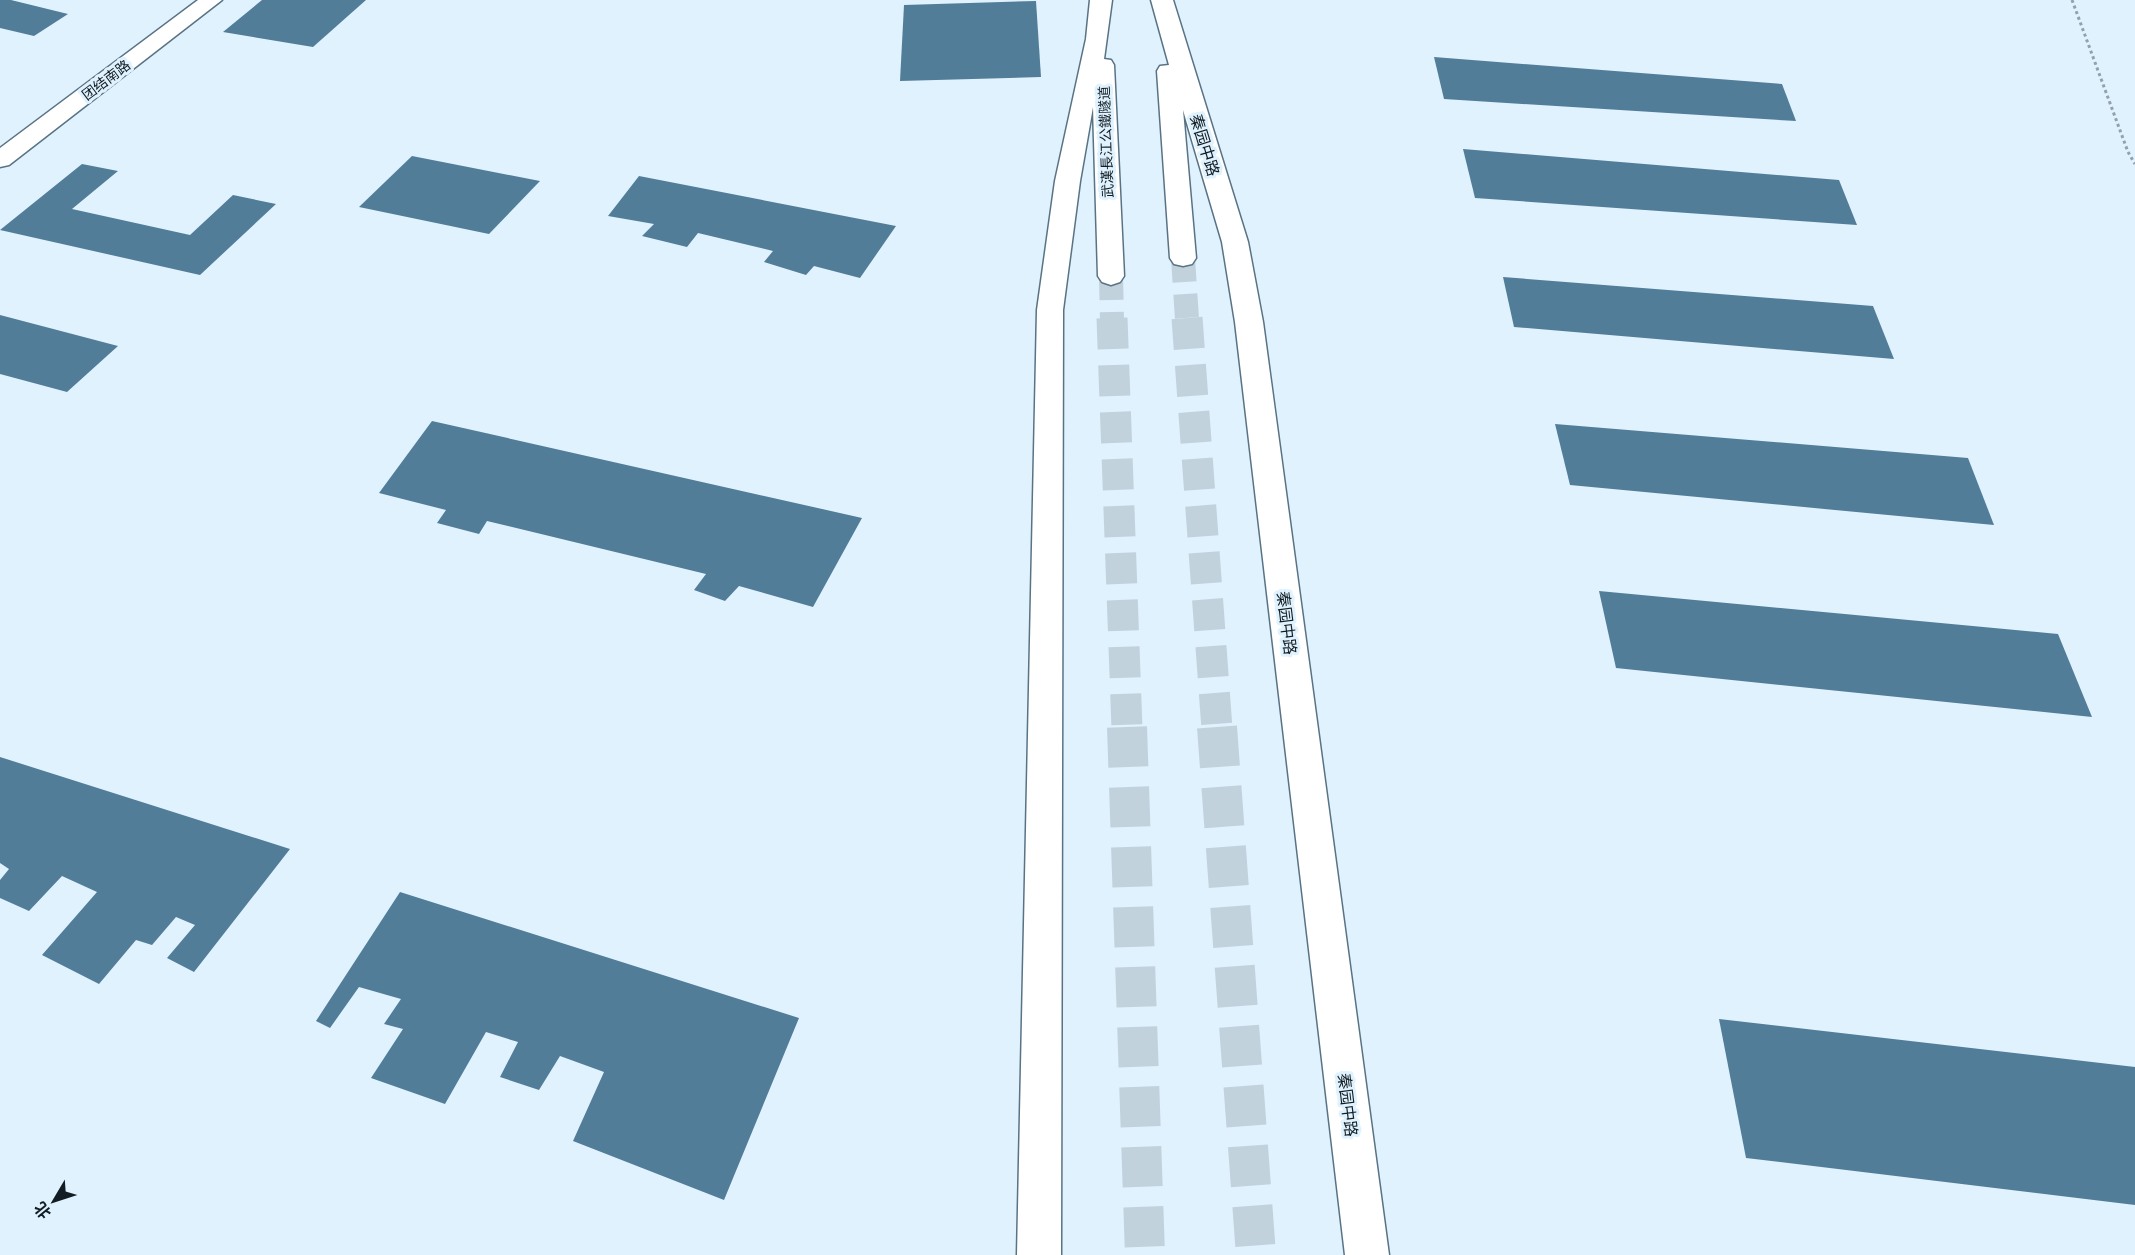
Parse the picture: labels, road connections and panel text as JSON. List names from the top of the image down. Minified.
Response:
{"streets":{"main road":["团结南路","武漢長江公鐵隧道","秦园中路"]},"north":"bottom left"}
